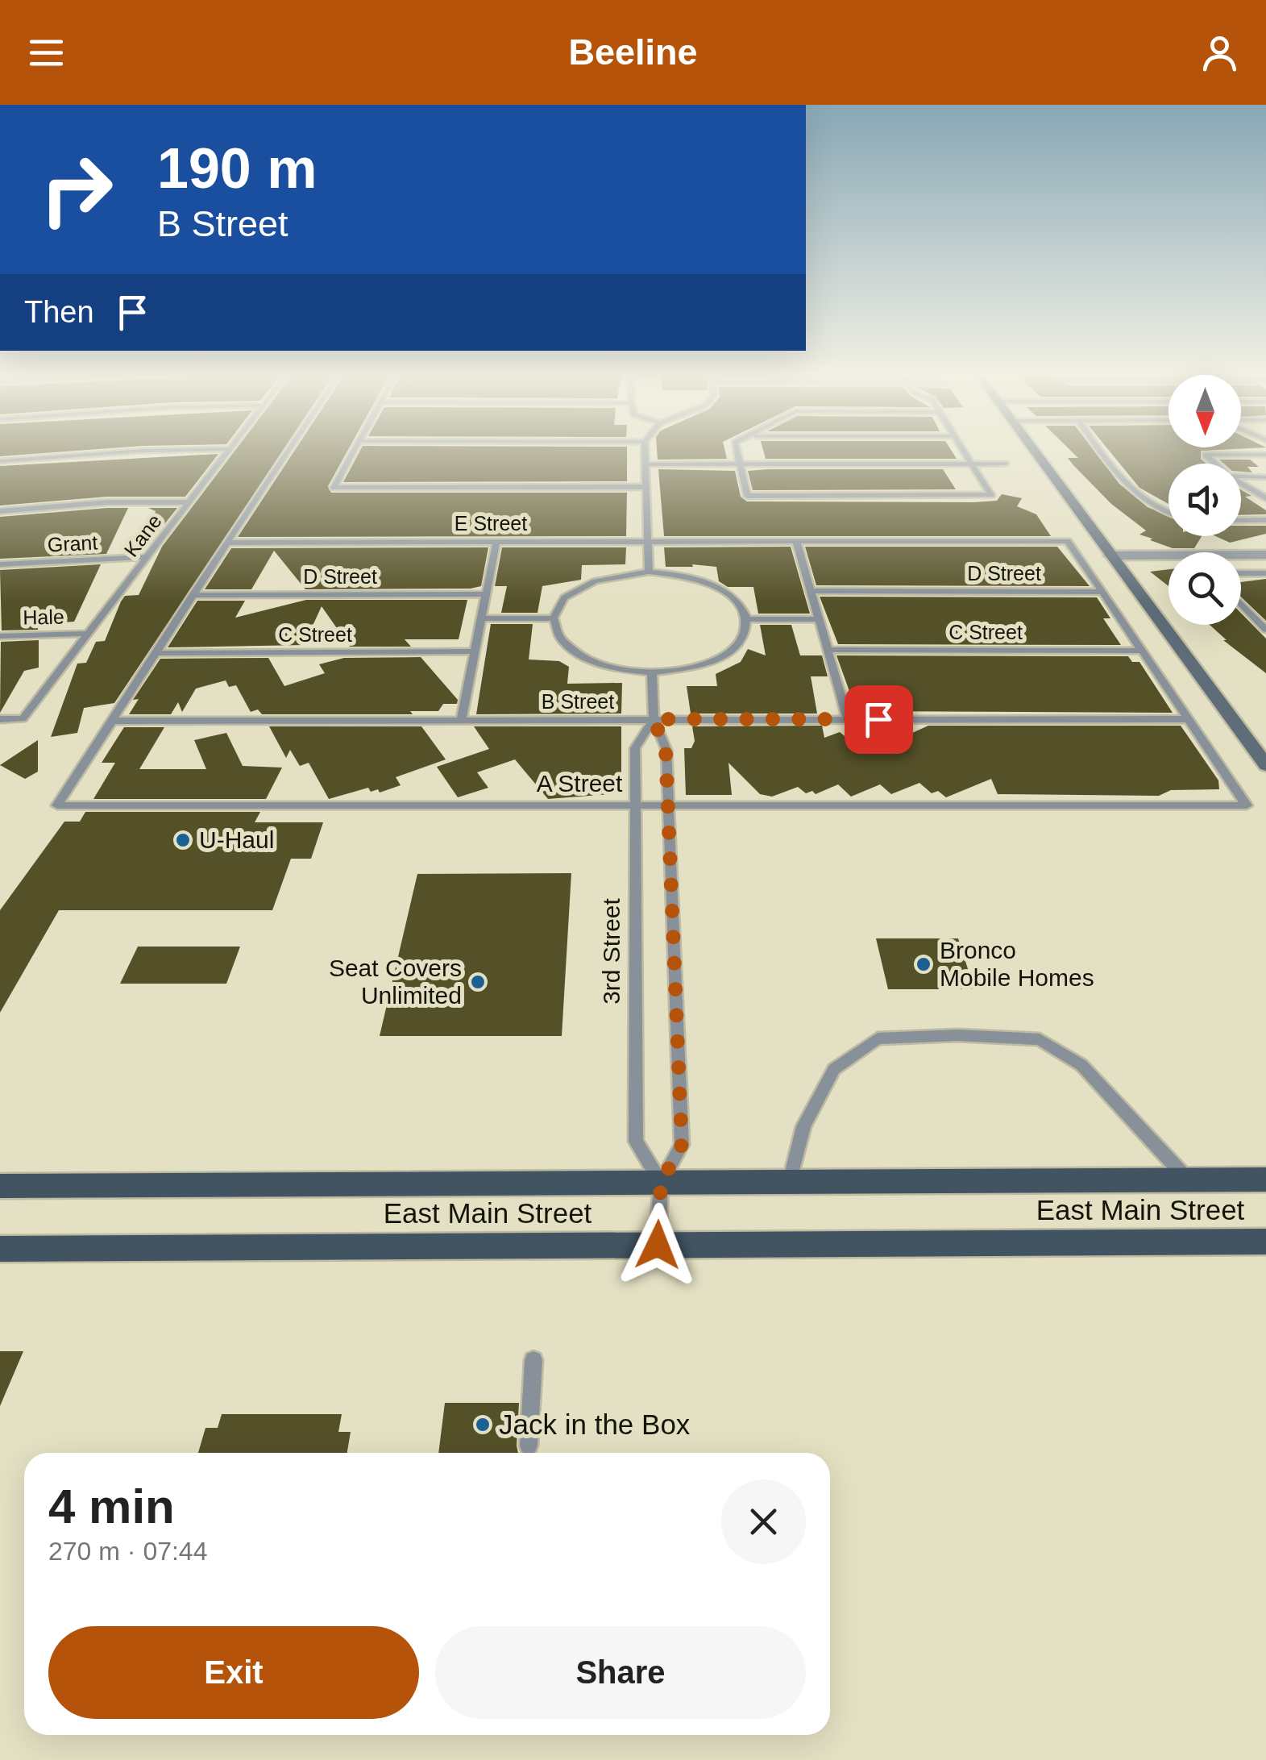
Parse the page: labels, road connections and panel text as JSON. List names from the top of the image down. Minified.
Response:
{"streets":{"main road":["East Main Street"],"lane":["E Street","Kane","Grant","D Street","Hale","C Street","B Street","A Street","3rd Street"]},"crossings":[["E Street","D Street"],["Kane","Grant"],["Kane","Hale"],["B Street","A Street"],["B Street","3rd Street"],["A Street","3rd Street"],["3rd Street","East Main Street"]],"places":["U-Haul","Bronco Mobile Homes","Seat Covers Unlimited","Jack in the Box"],"north":"bottom","page":{"header":"Beeline","turn":["190 m","B Street"],"then":"Then","heading":["4 min","270 m · 07:44"],"buttons":["Exit","Share"]}}
